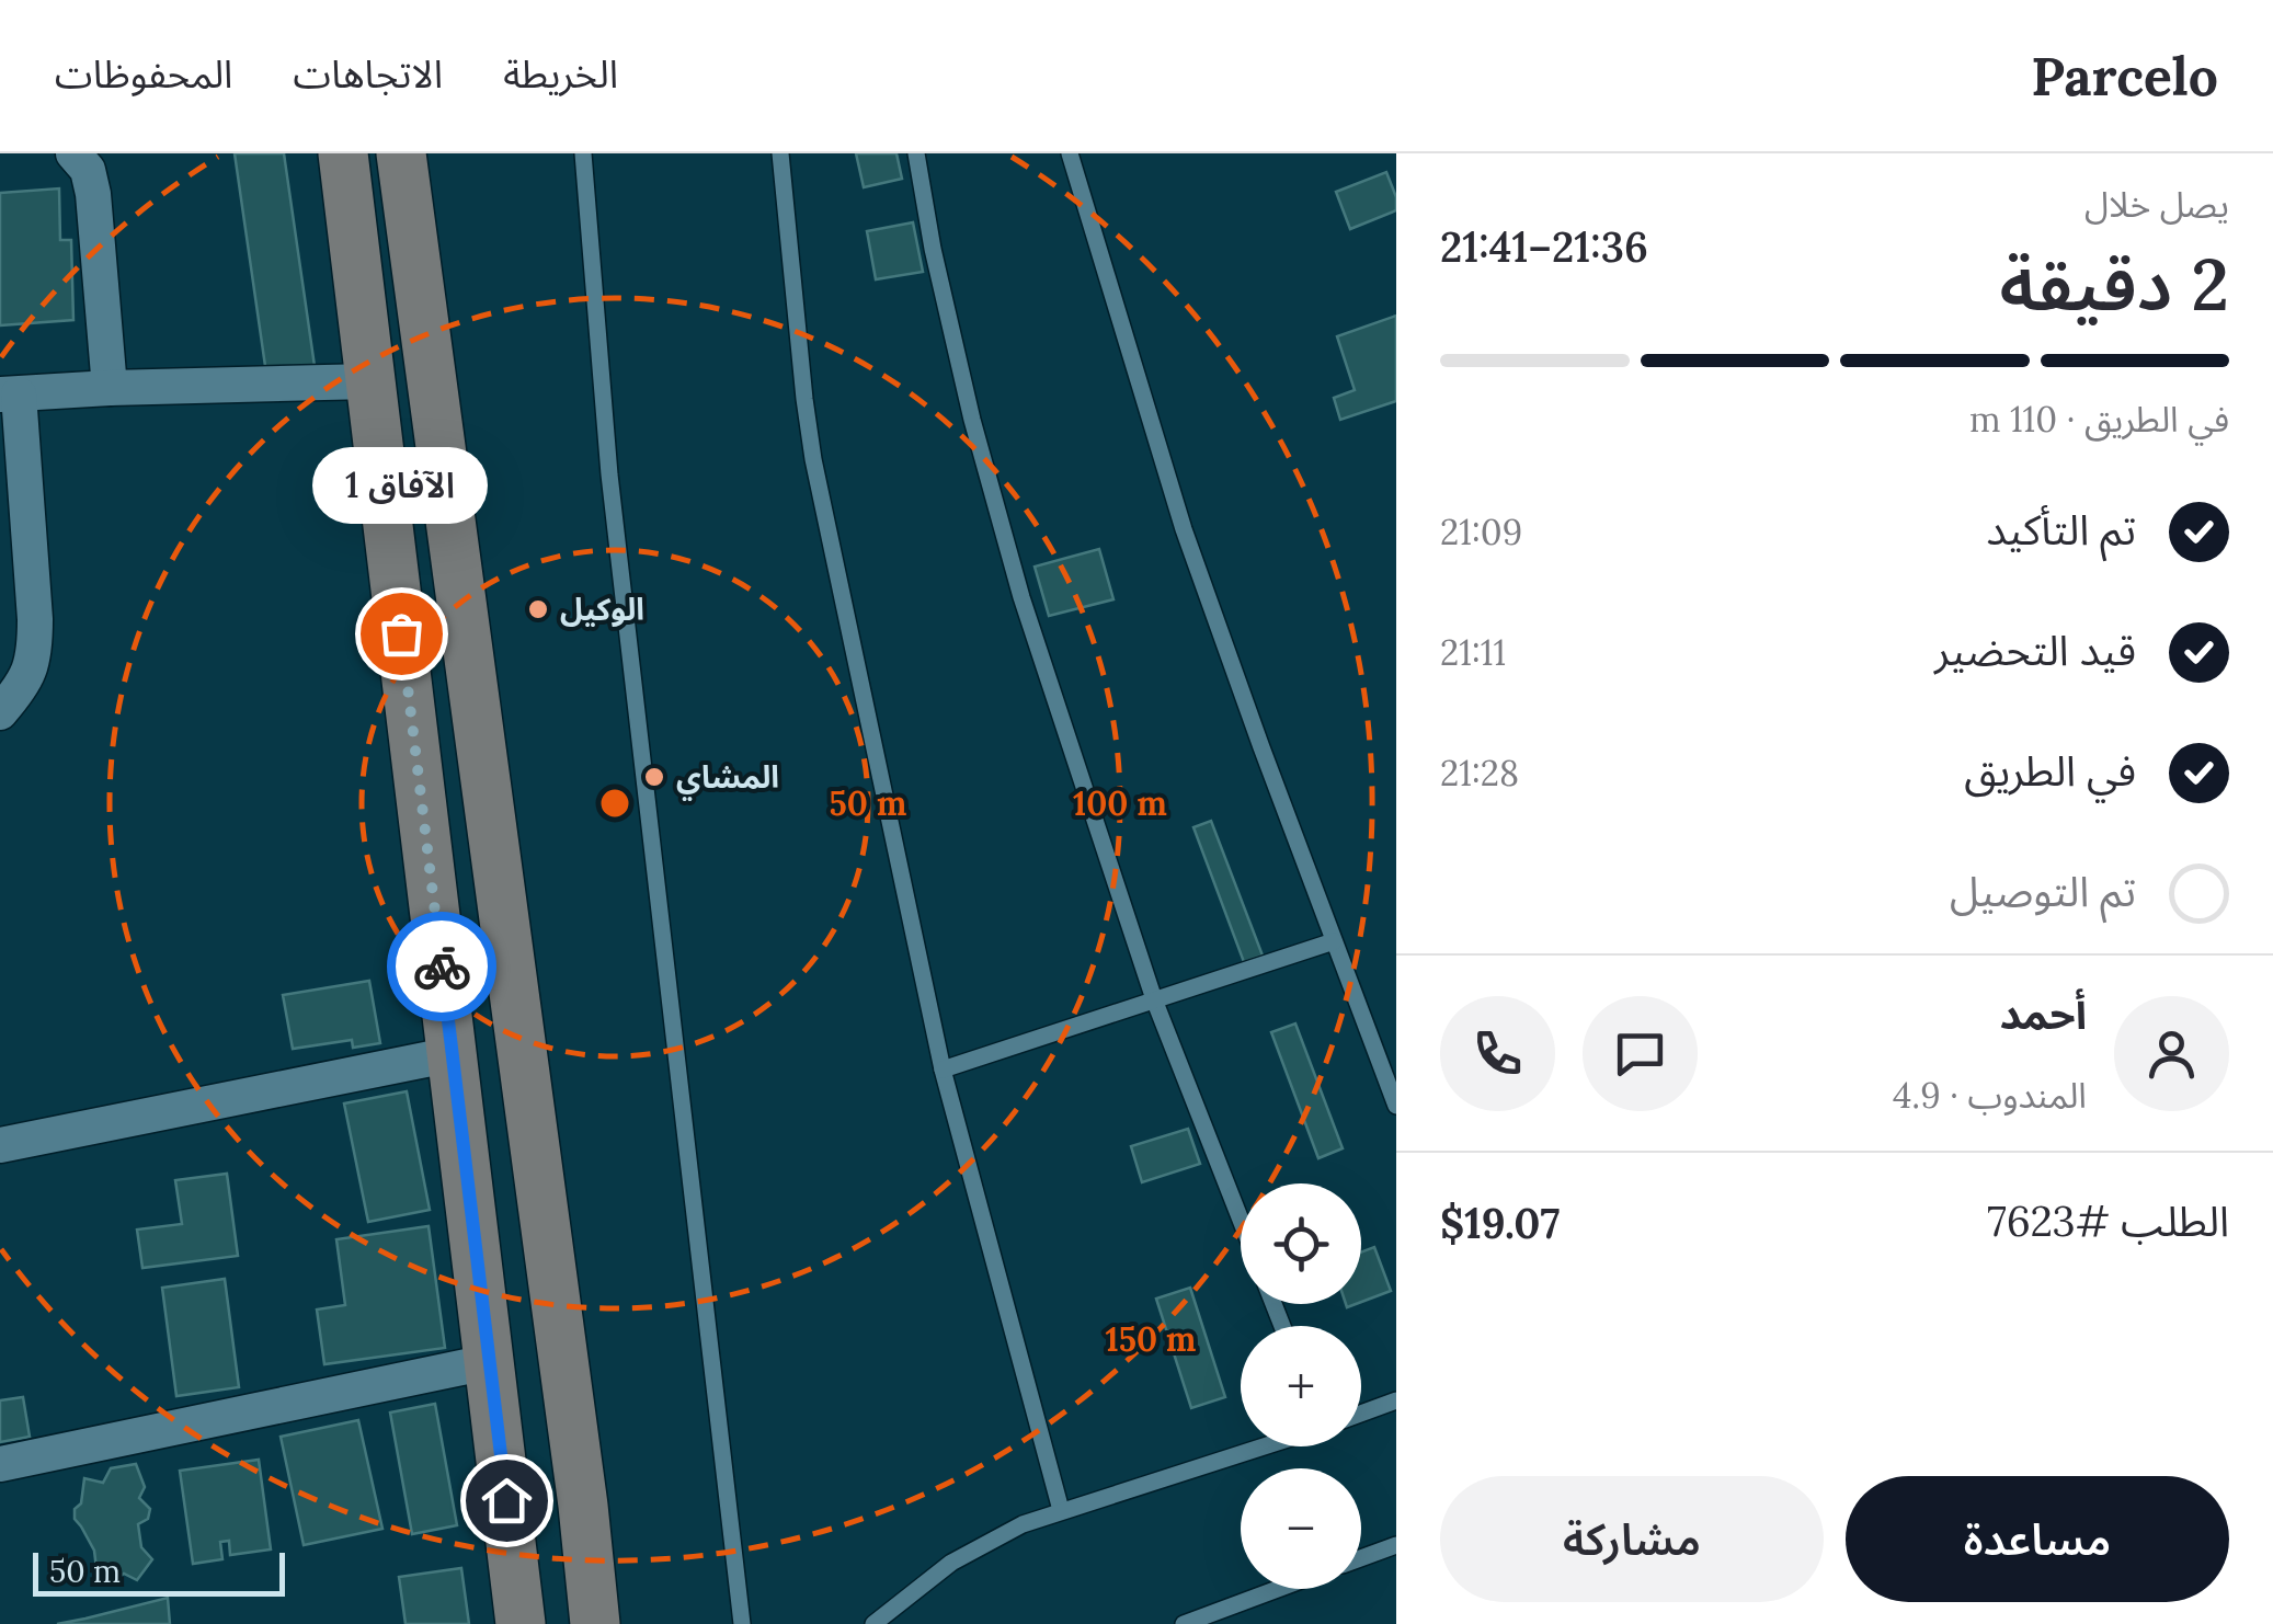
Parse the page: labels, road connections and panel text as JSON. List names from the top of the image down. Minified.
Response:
{"places":["الوكيل","الآفاق 1","المشاي"],"scale_bar":"50 m","page":{"header":"Parcelo","nav":["الخريطة","الاتجاهات","المحفوظات"],"heading":["2 دقيقة","يصل خلال","21:36–21:41"],"panel":["أحمد","المندوب · 4.9","الطلب #7623","$19.07"],"bar":"في الطريق · 110 m","bubble":"الآفاق 1","list":[["تم التأكيد","21:09"],["قيد التحضير","21:11"],["في الطريق","21:28"],"تم التوصيل"],"map_buttons":["+","−"],"buttons":["مساعدة","مشاركة"],"scale":"50 m"},"rings":["50 m","100 m","150 m"]}
